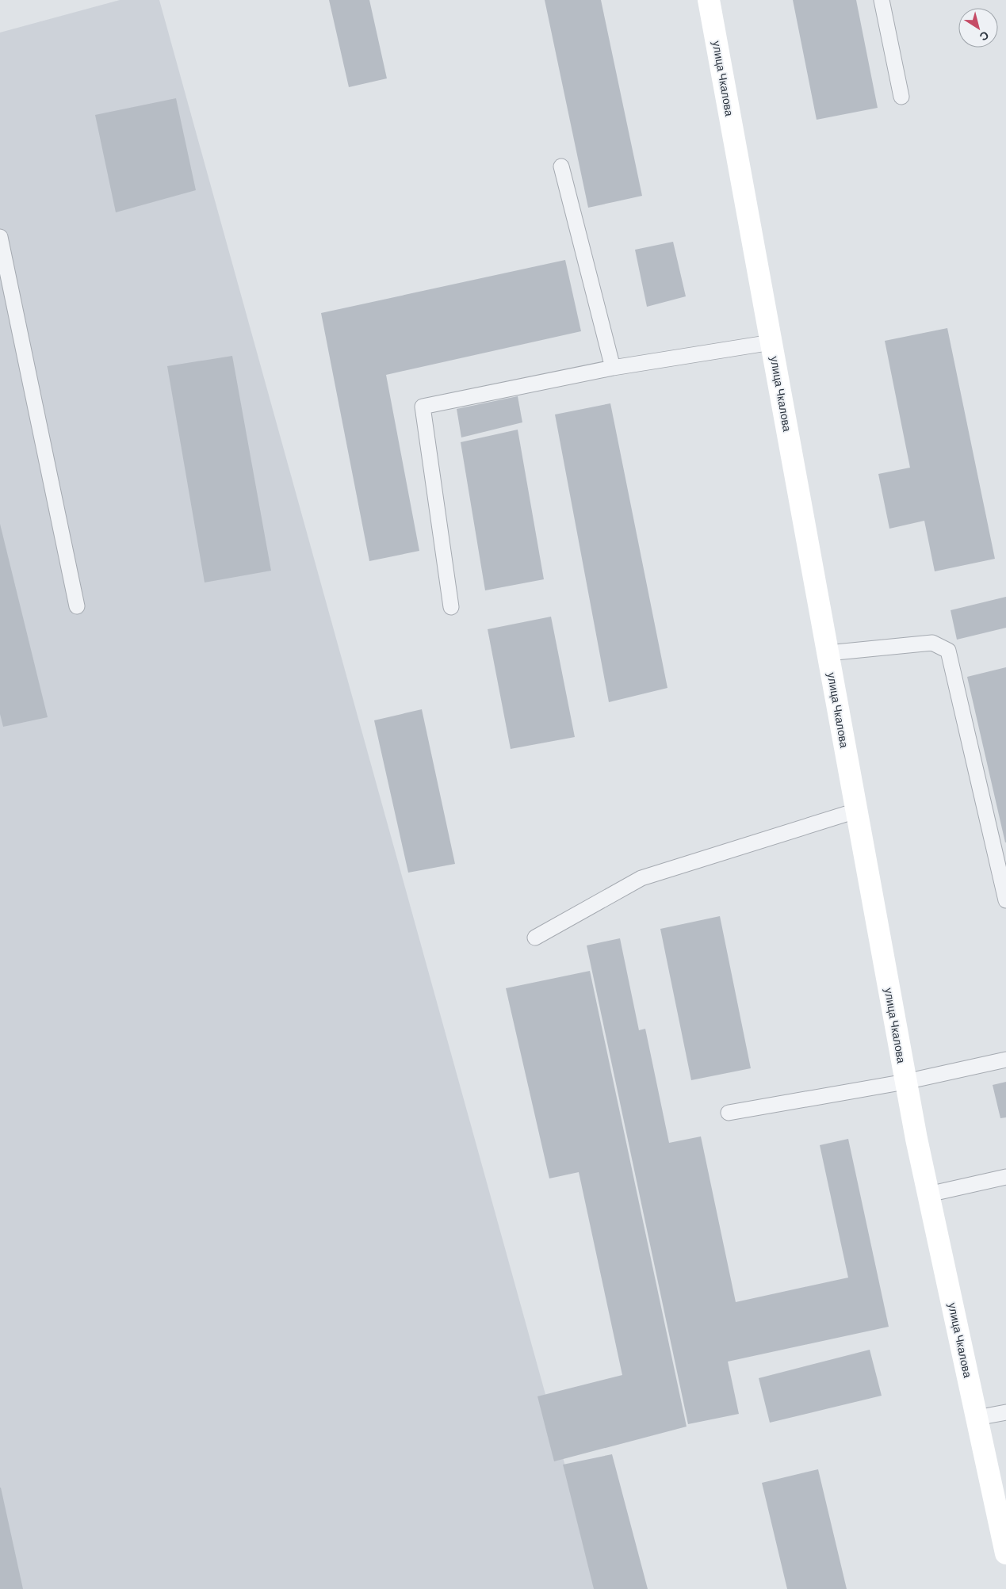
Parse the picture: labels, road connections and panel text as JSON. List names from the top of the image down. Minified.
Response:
{"streets":{"street":["улица Чкалова"]},"north":"bottom right"}
